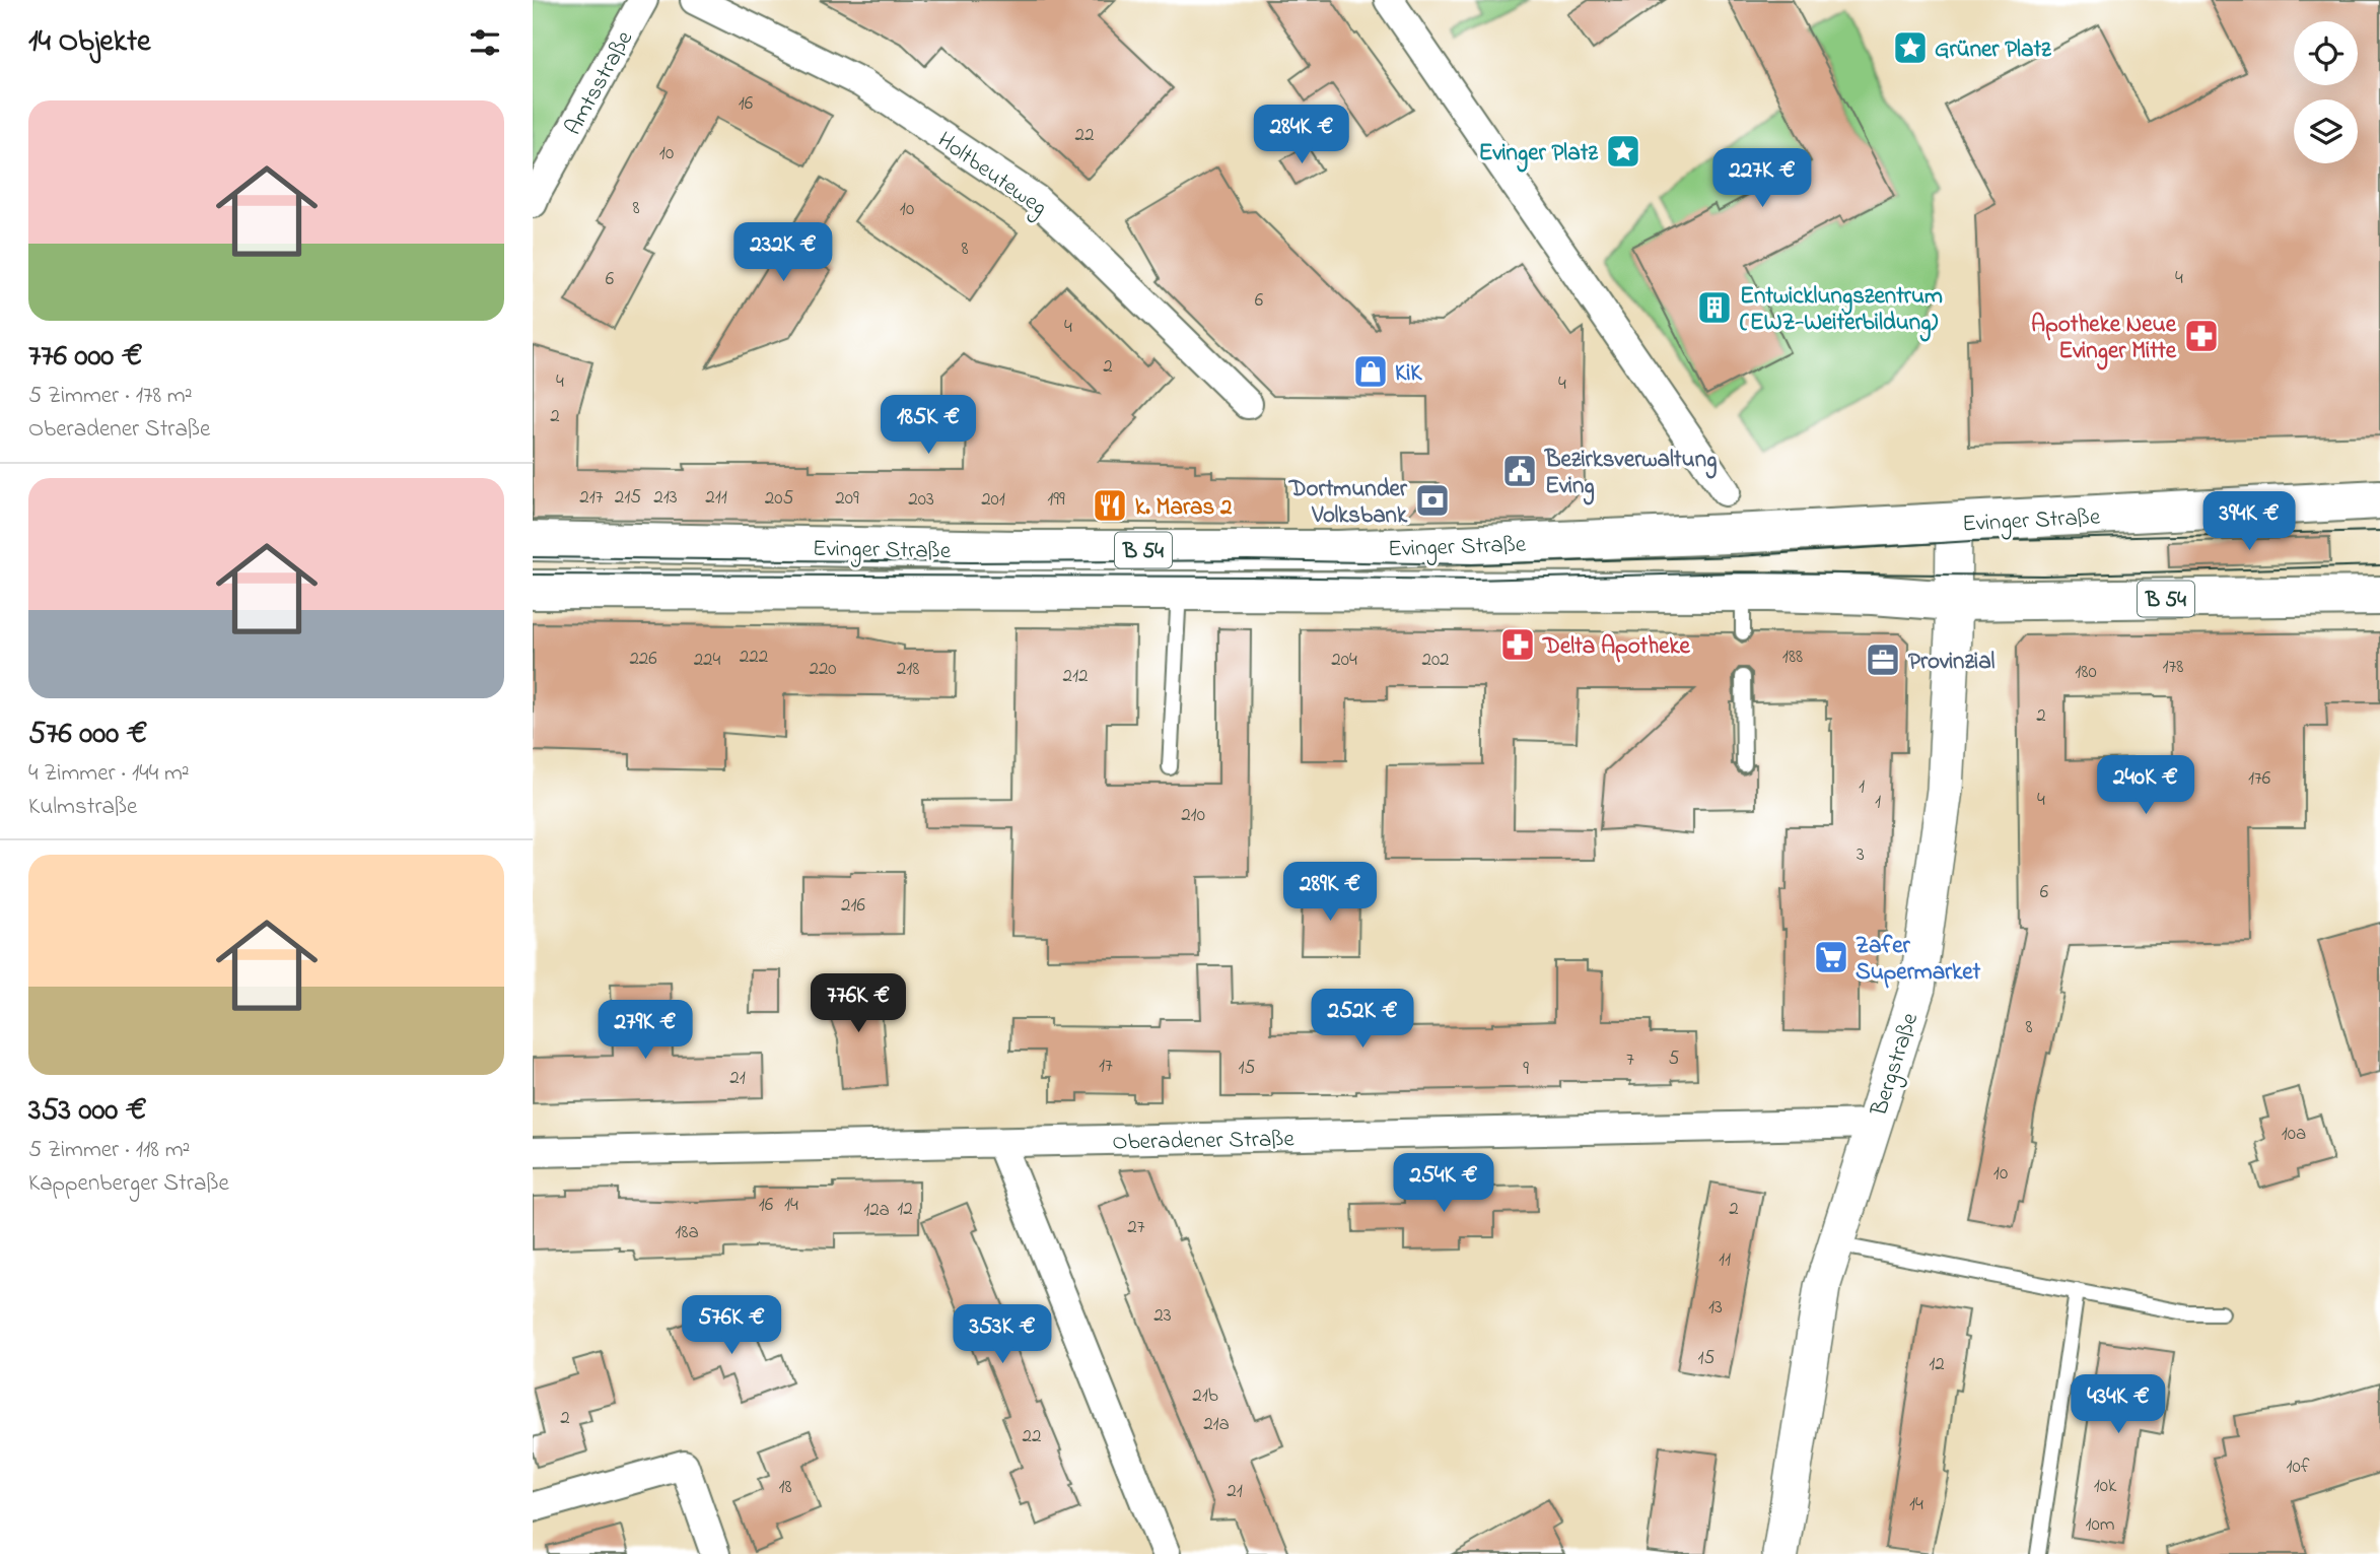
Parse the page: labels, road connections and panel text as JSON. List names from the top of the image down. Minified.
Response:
{"streets":{"main road":["Evinger Straße","B 54"],"street":["Amtsstraße","Holtbeuteweg","Bergstraße","Oberadener Straße"]},"crossings":[["Evinger Straße","Bergstraße"],["Bergstraße","Oberadener Straße"]],"places":{"place":["Grüner Platz","Evinger Platz"],"building":["Entwicklungszentrum (EWZ-Weiterbildung)"],"pharmacy":["Apotheke Neue Evinger Mitte","Delta Apotheke"],"shop":["KiK"],"public building":["Bezirksverwaltung Eving"],"bank":["Dortmunder Volksbank"],"restaurant":["k. Maras 2"],"office":["Provinzial"],"supermarket":["Zafer Supermarket"]},"house_numbers":["16","22","10","8","10","8","4","6","6","4","2","4","4","2","217","215","213","211","205","209","203","201","199","222","188","226","224","204","202","178","220","218","180","212","2","176","1","4","1","210","3","6","216","8","5","7","17","15","9","21","10a","10","16","14","12","2","12a","27","18a","11","13","23","15","12","21b","2","21a","22","10f","10k","18","21","14","10m"],"page":{"heading":"14 Objekte","list":[{"name":"776 000 €","note":"5 Zimmer · 178 m² · Oberadener Straße"},{"name":"576 000 €","note":"4 Zimmer · 144 m² · Kulmstraße"},{"name":"353 000 €","note":"5 Zimmer · 118 m² · Kappenberger Straße"}],"price":["284K €","227K €","232K €","185K €","394K €","240K €","289K €","776K €","252K €","279K €","254K €","576K €","353K €","434K €"]}}
